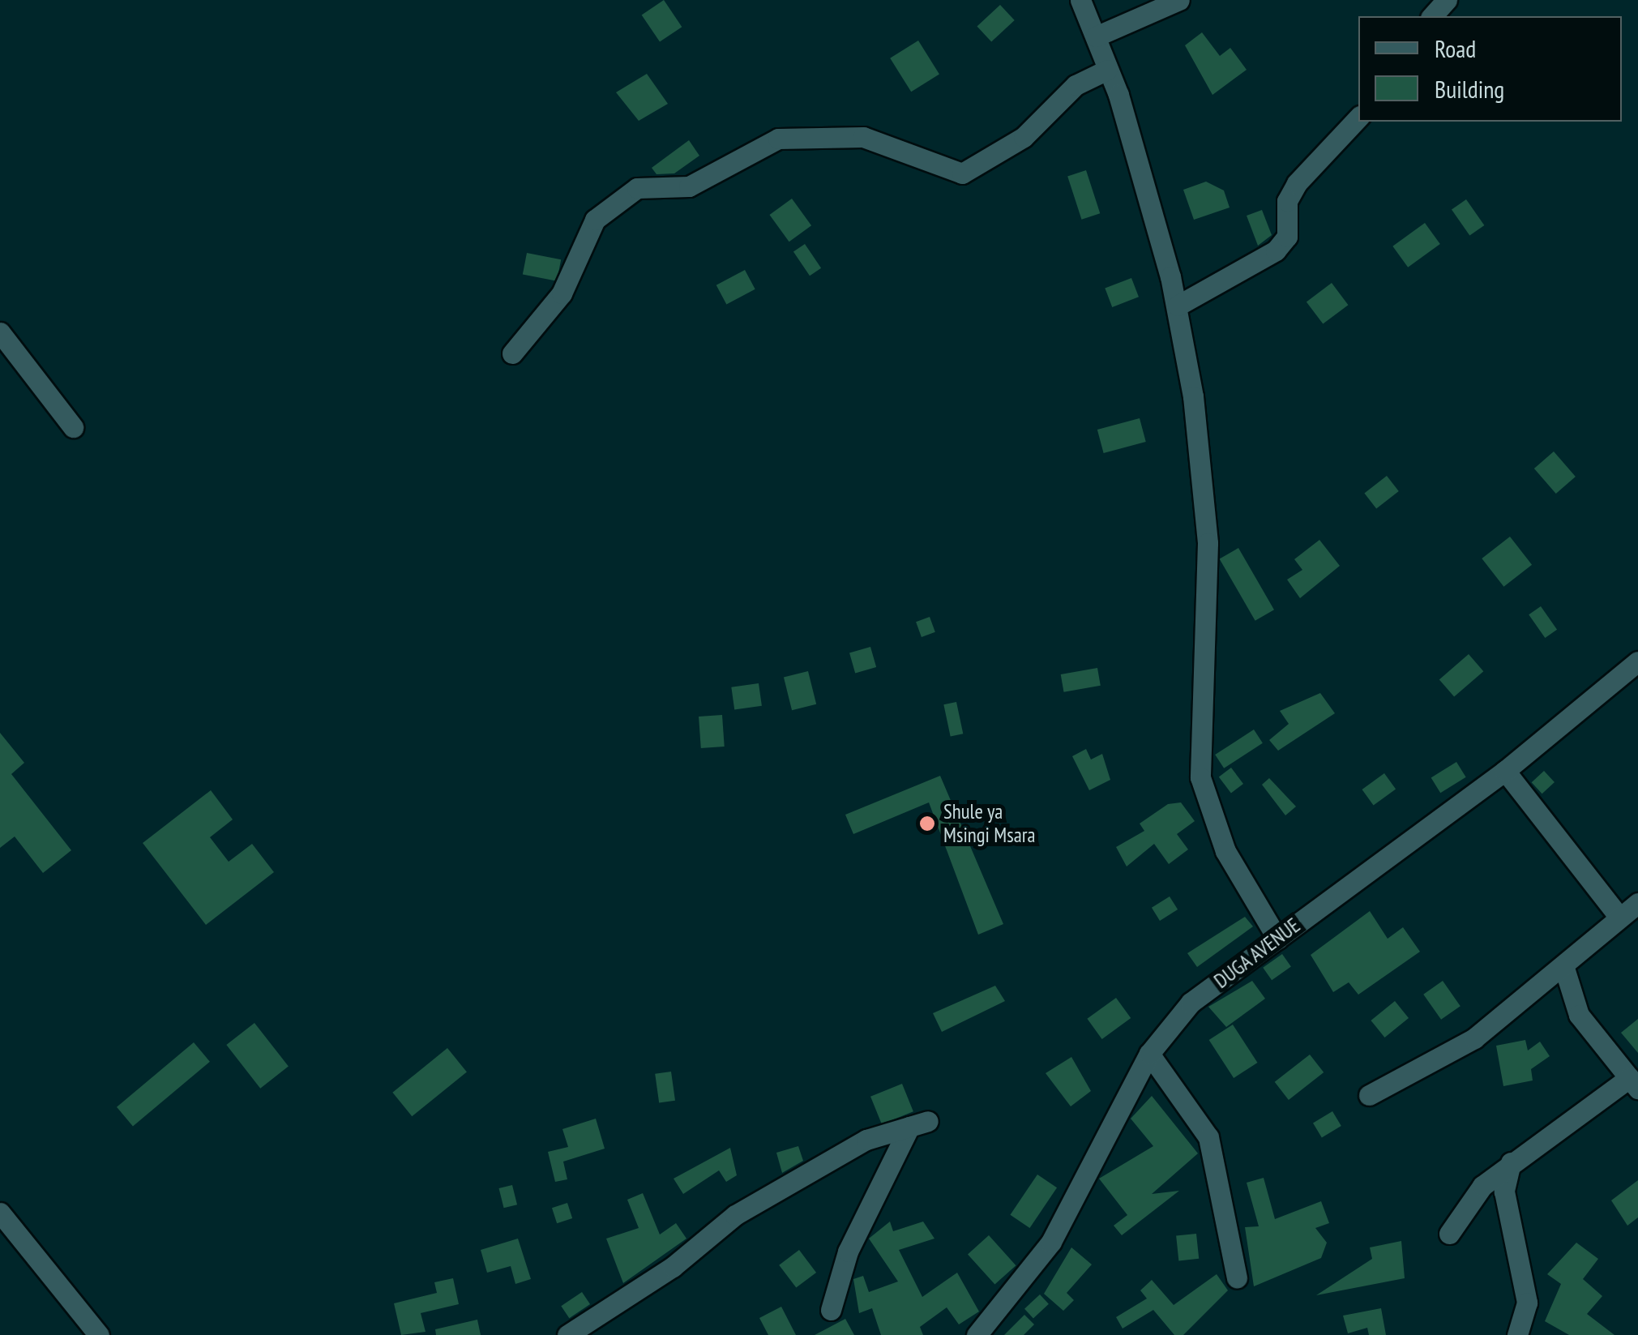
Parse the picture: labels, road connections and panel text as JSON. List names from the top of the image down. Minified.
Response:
{"streets":{"street":["DUGA AVENUE"]},"places":["Shule ya Msingi Msara"],"legend":["Road","Building"]}
